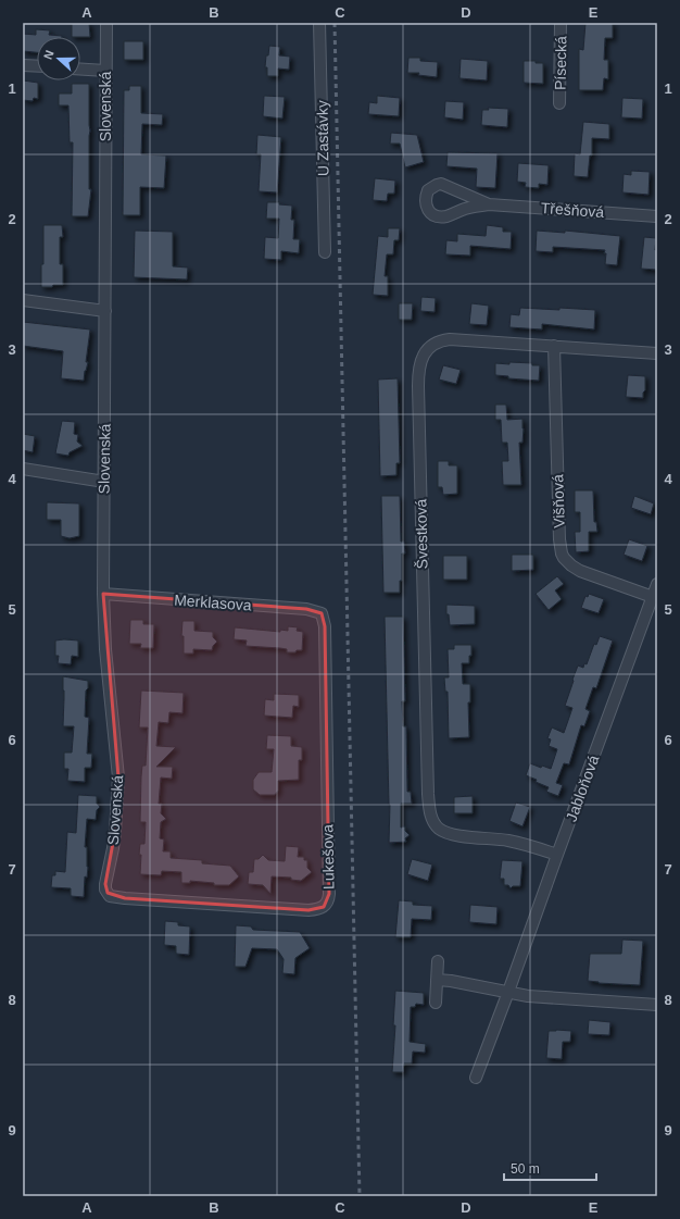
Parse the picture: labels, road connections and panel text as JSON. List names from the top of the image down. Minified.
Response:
{"streets":{"street":["Písecká","Slovenská","U Zastávky","Třešňová","Višňová","Švestková","Merklasova","Jabloňová","Lukešova"]},"crossings":[["Slovenská","Merklasova"],["Slovenská","Lukešova"],["Višňová","Švestková"],["Višňová","Jabloňová"],["Švestková","Jabloňová"],["Merklasova","Lukešova"]],"scale_bar":"50 m","north":"left","grid":{"columns":["A","B","C","D","E"],"rows":["1","2","3","4","5","6","7","8","9"]}}
